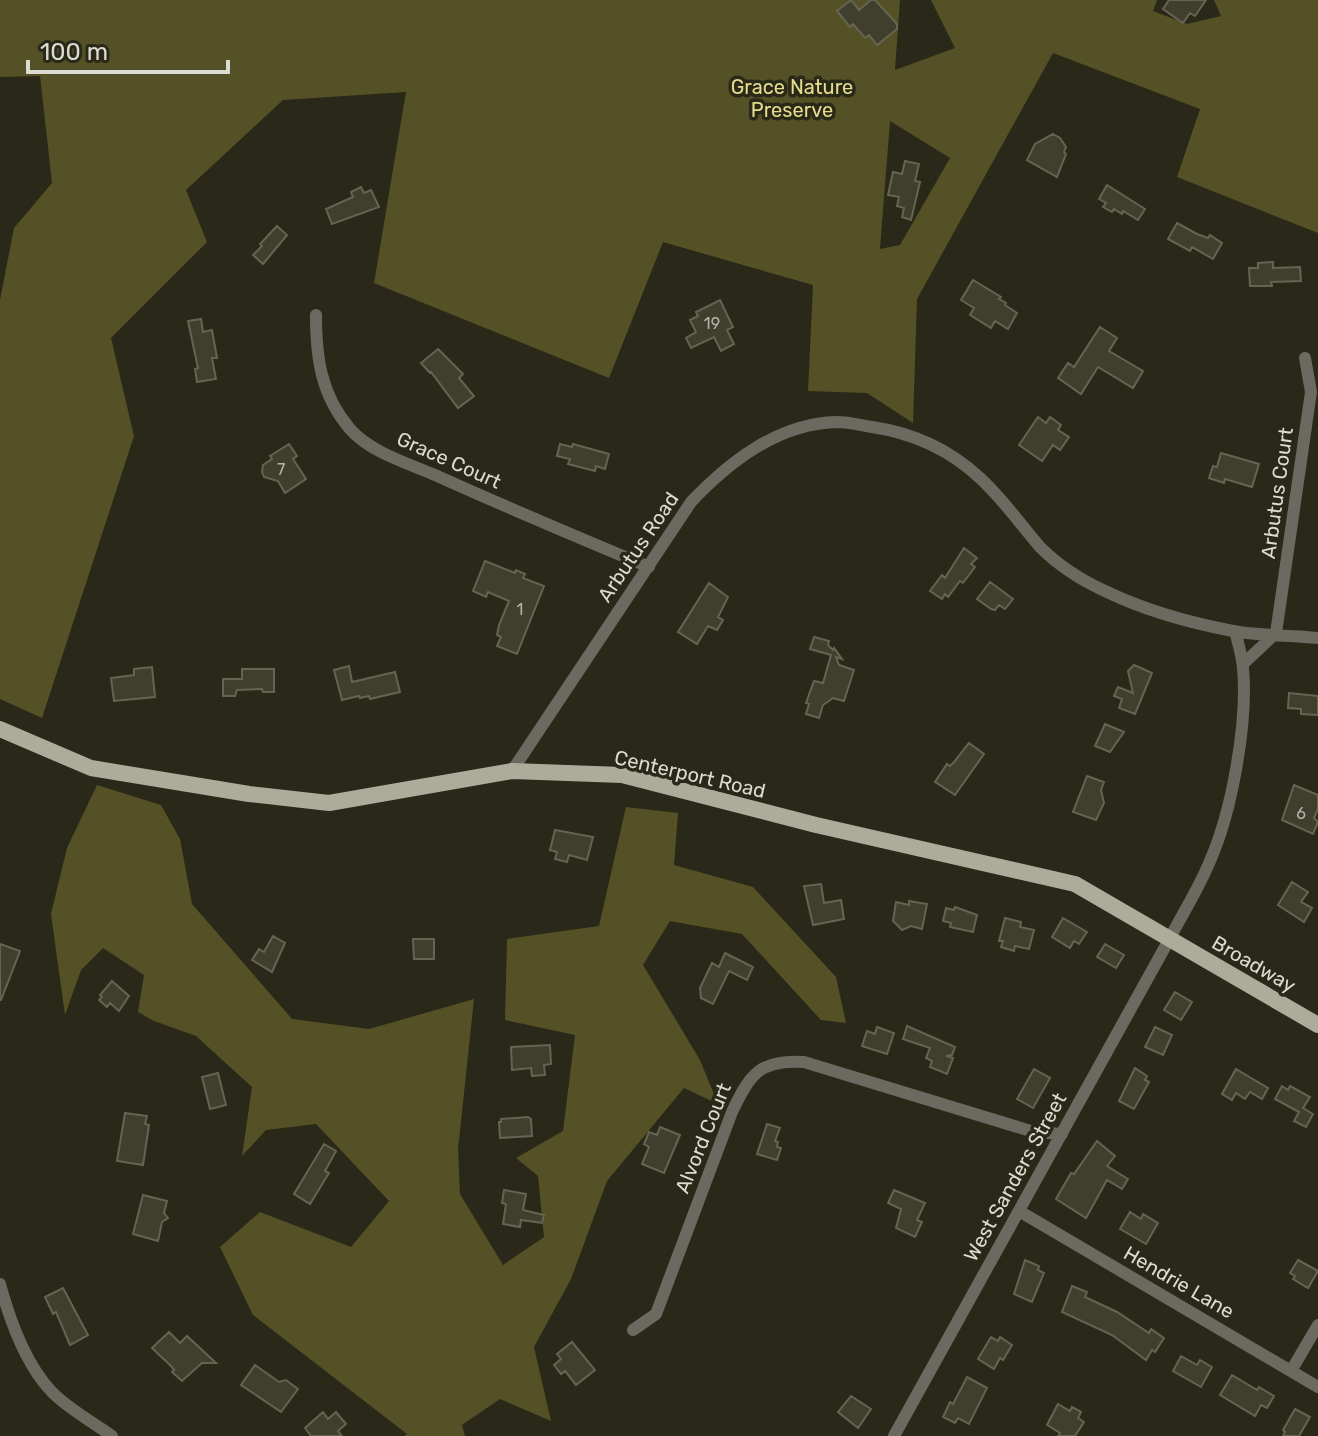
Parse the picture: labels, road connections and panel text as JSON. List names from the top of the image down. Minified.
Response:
{"streets":{"main road":["Centerport Road","Broadway"],"street":["Grace Court","Arbutus Court","Arbutus Road","Alvord Court","West Sanders Street","Hendrie Lane"]},"crossings":[["Grace Court","Arbutus Road"],["Arbutus Court","Arbutus Road"],["Arbutus Road","Centerport Road"],["Arbutus Road","West Sanders Street"],["Centerport Road","Broadway"],["Centerport Road","West Sanders Street"],["Broadway","West Sanders Street"],["Alvord Court","West Sanders Street"],["West Sanders Street","Hendrie Lane"]],"parks":["Grace Nature Preserve"],"house_numbers":["19","7","1","6"],"scale_bar":"100 m"}
